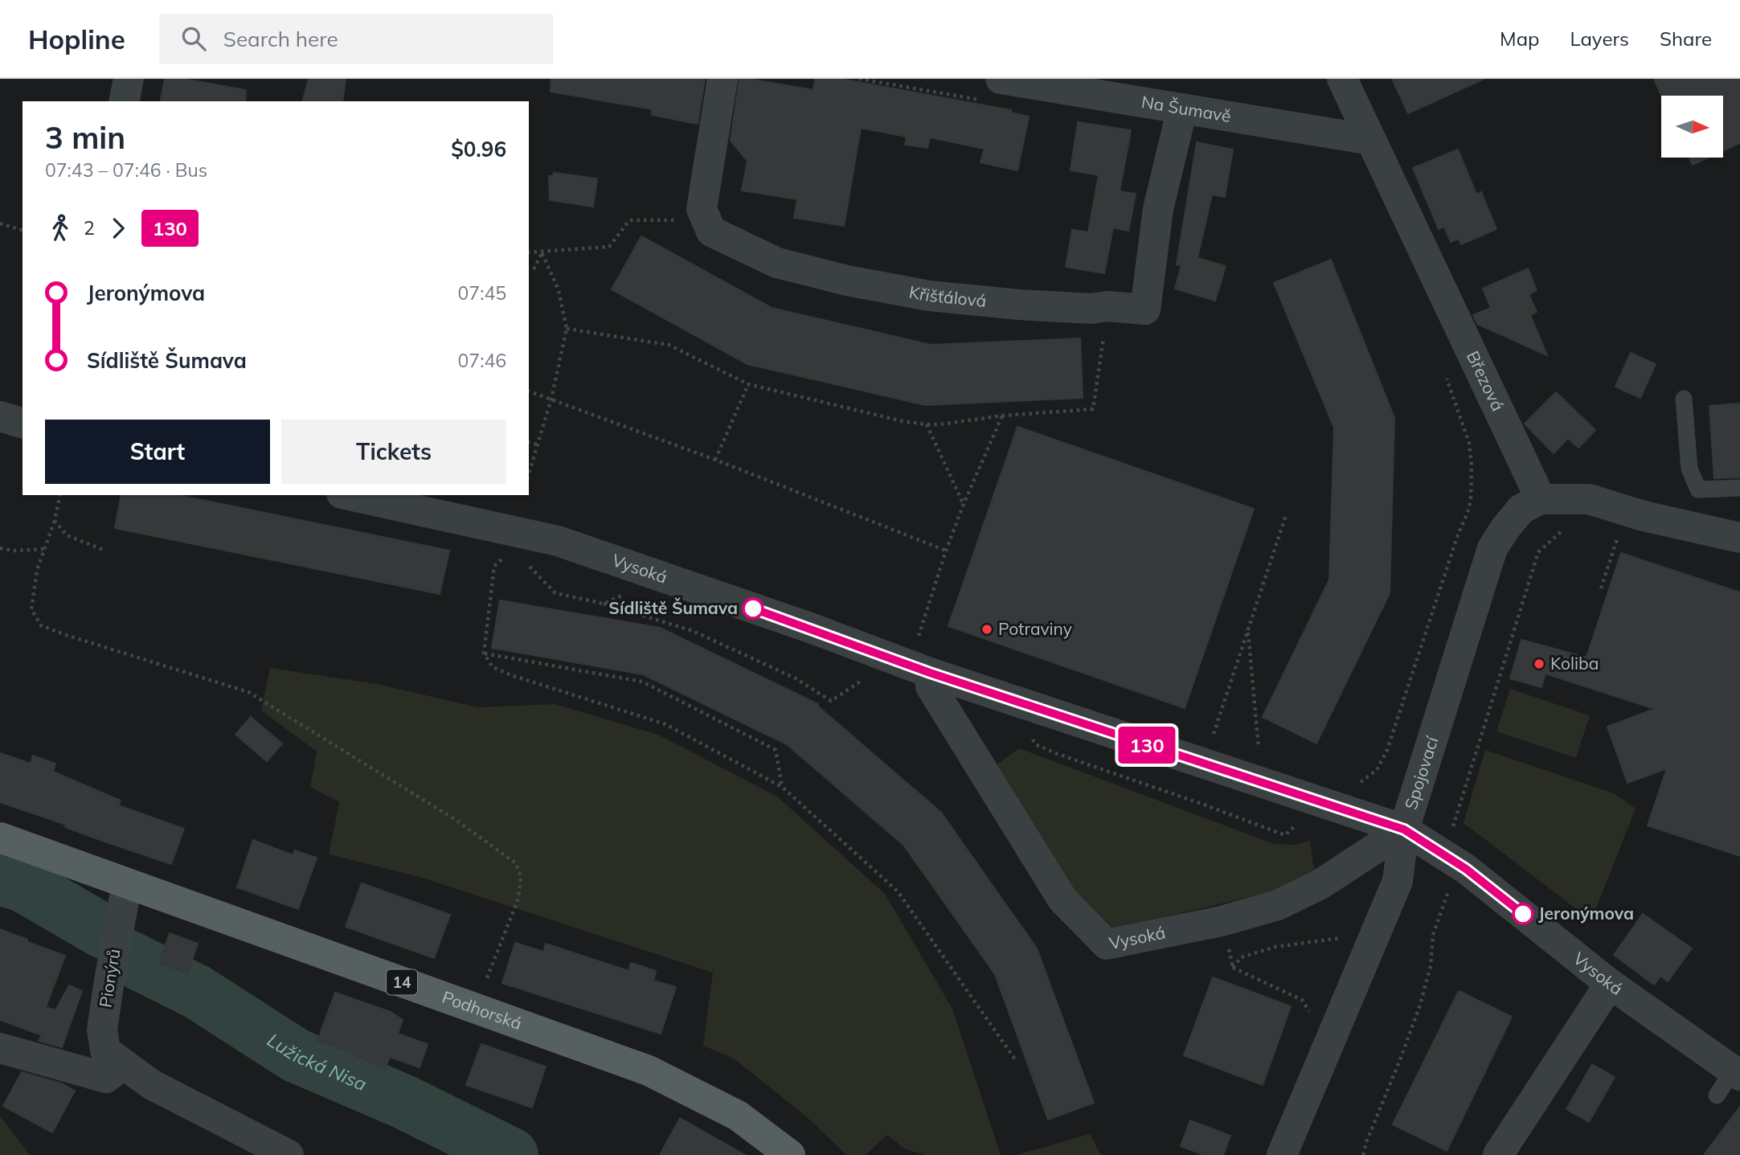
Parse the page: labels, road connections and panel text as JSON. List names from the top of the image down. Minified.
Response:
{"streets":{"main road":["14","Podhorská"],"street":["Na Šumavě","Křišťálová","Březová","Vysoká","Spojovací","Pionýrů"]},"crossings":[["Na Šumavě","Křišťálová"],["Na Šumavě","Březová"],["Březová","Spojovací"],["Vysoká","Spojovací"],["Pionýrů","Podhorská"]],"water":["Lužická Nisa"],"places":["Sídliště Šumava","Potraviny","Koliba","Jeronýmova"],"lines":["bus line 130"],"north":"right","page":{"header":"Hopline","search":"Search here","nav":["Map","Layers","Share"],"on_map":"130","heading":["3 min","07:43 – 07:46 · Bus","$0.96"],"legs":["2","130"],"list":[{"name":"Jeronýmova","value":"07:45"},{"name":"Sídliště Šumava","value":"07:46"}],"buttons":["Start","Tickets"]}}
